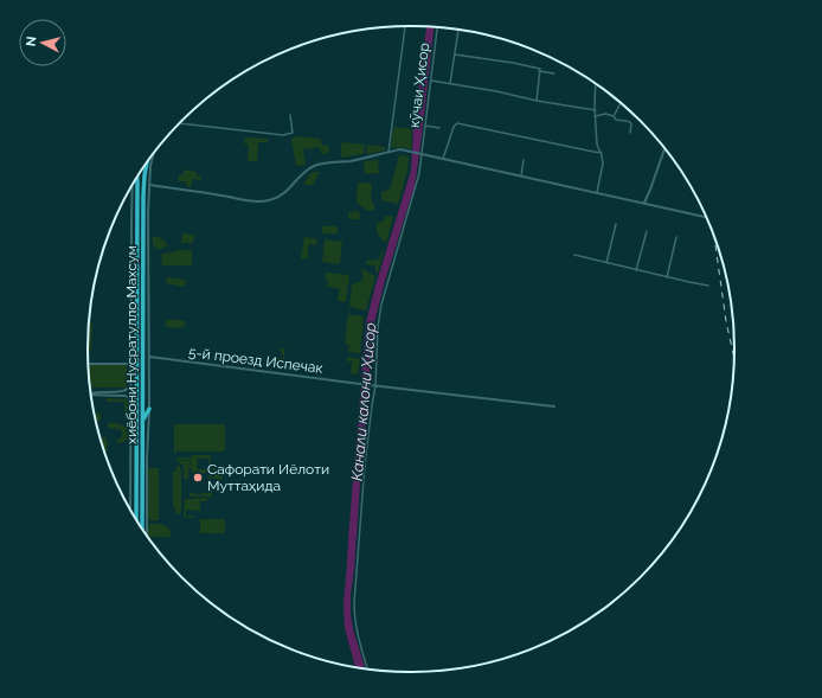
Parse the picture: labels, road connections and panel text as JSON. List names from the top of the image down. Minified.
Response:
{"streets":{"highway":["хиёбони Нусратулло Махсум"],"street":["кӯчаи Ҳисор","5-й проезд Испечак"]},"crossings":[["кӯчаи Ҳисор","5-й проезд Испечак"]],"water":["Канали калони Ҳисор"],"places":["Сафорати Иёлоти Муттаҳида"],"north":"left"}
